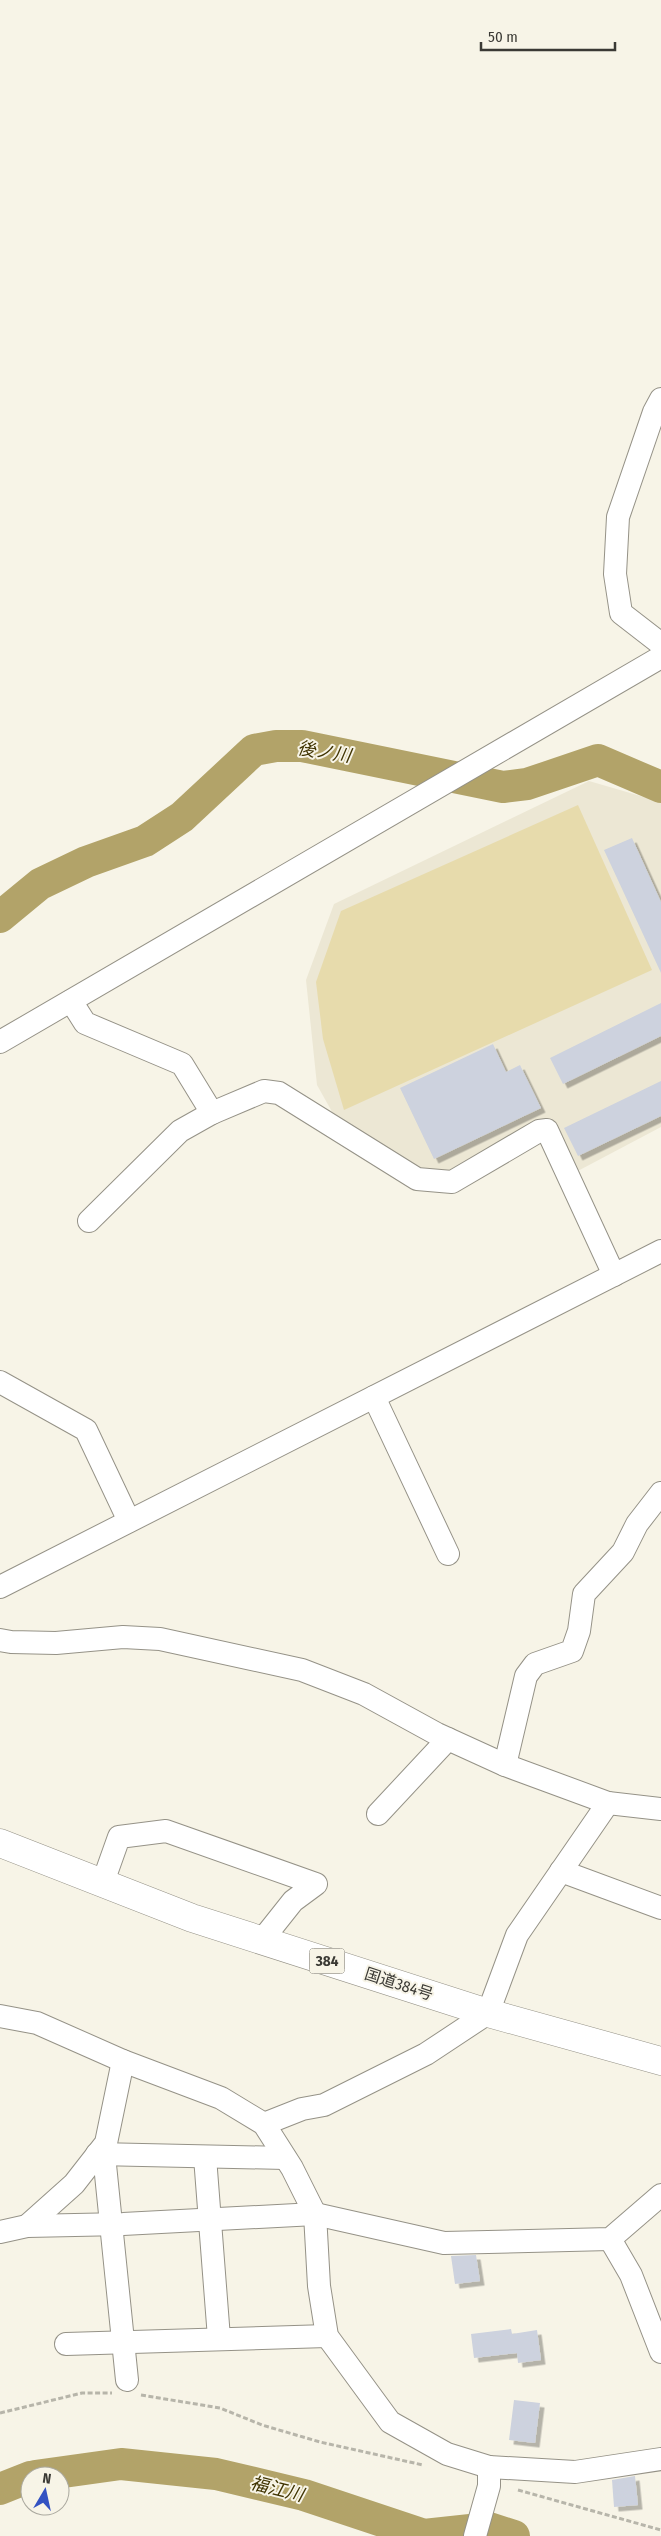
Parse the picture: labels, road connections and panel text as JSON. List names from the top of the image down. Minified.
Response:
{"streets":{"highway":["384","国道384号"]},"water":["後ノ川","福江川"],"scale_bar":"50 m","north":"top"}
